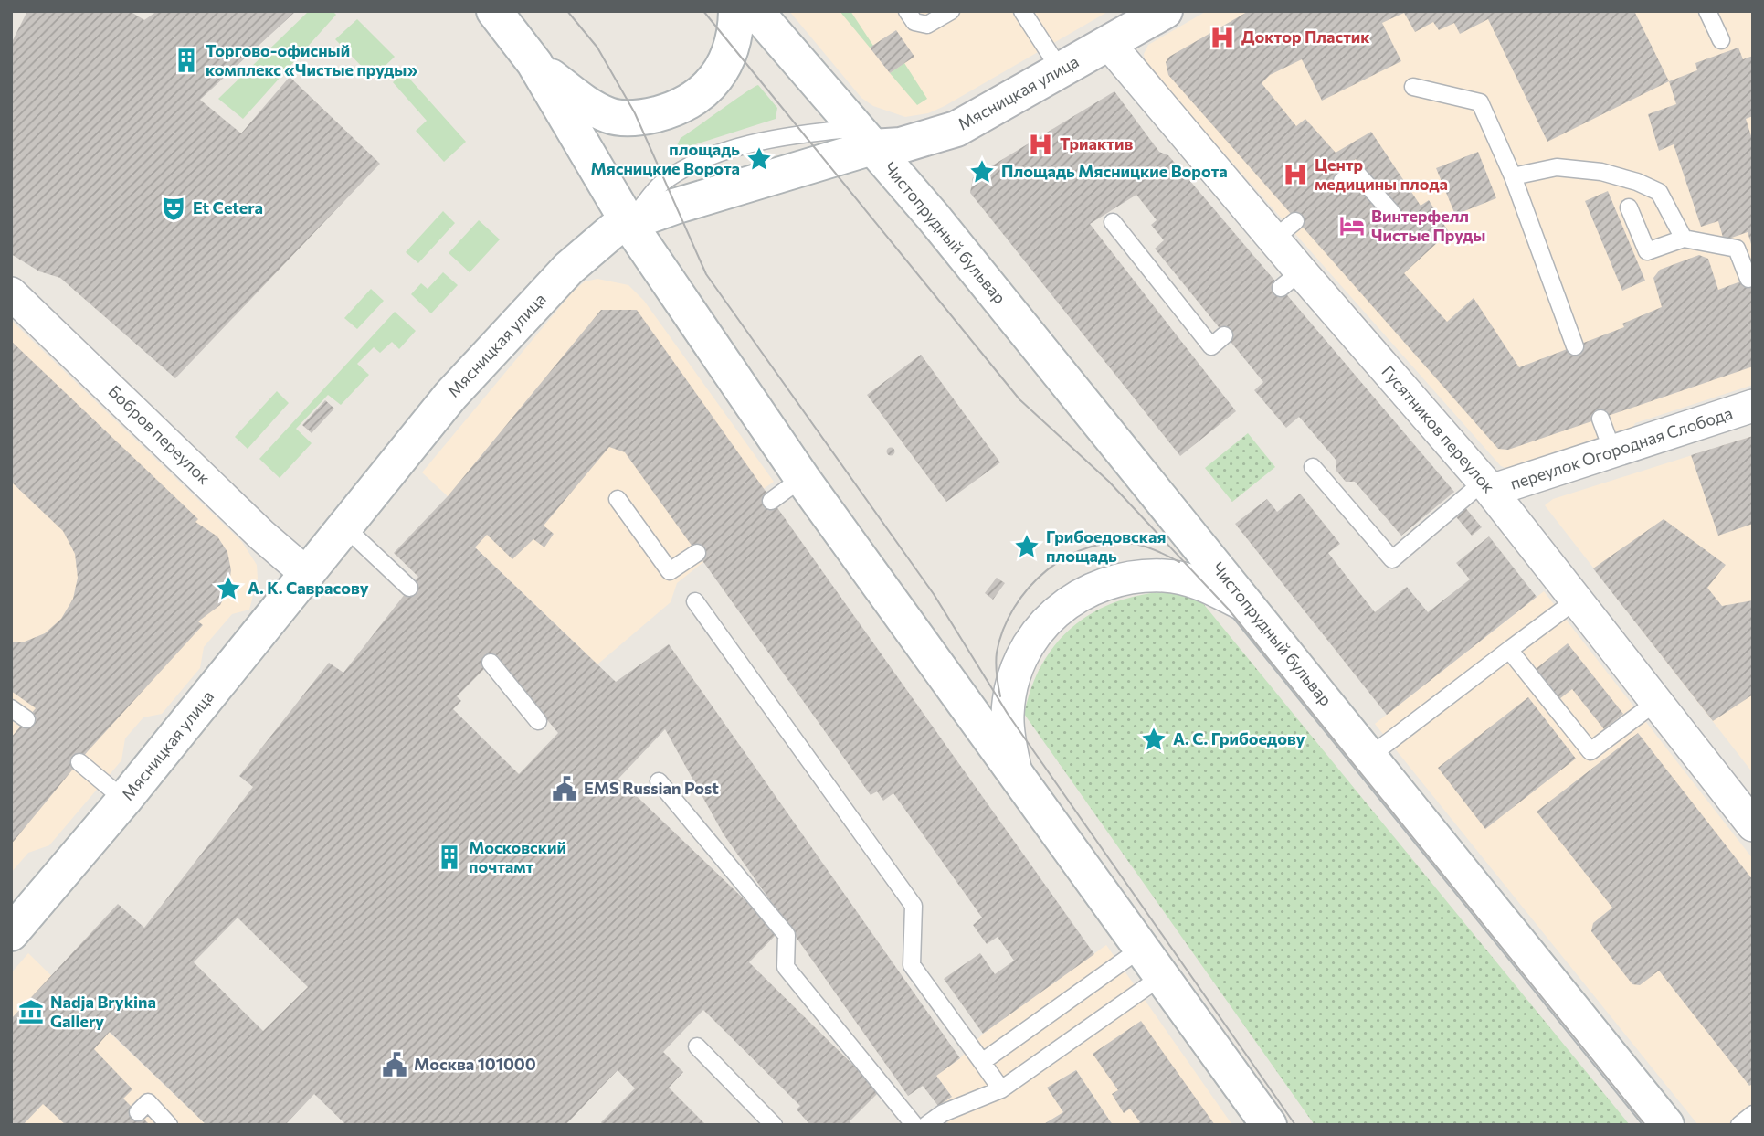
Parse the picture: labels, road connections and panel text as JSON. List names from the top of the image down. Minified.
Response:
{"streets":{"main road":["Мясницкая улица","Чистопрудный бульвар"],"street":["Гусятников переулок","Бобров переулок","переулок Огородная Слобода"]},"crossings":[["Мясницкая улица","Чистопрудный бульвар"],["Мясницкая улица","Гусятников переулок"],["Мясницкая улица","Бобров переулок"],["Гусятников переулок","переулок Огородная Слобода"]],"places":{"hospital":["Доктор Пластик","Триактив","Центр медицины плода"],"building":["Торгово-офисный комплекс «Чистые пруды»","Московский почтамт"],"place":["площадь Мясницкие Ворота","Площадь Мясницкие Ворота","Грибоедовская площадь","А. К. Саврасову","А. С. Грибоедову"],"theatre":["Et Cetera"],"hotel":["Винтерфелл Чистые Пруды"],"public building":["EMS Russian Post","Москва 101000"],"museum":["Nadja Brykina Gallery"]}}
